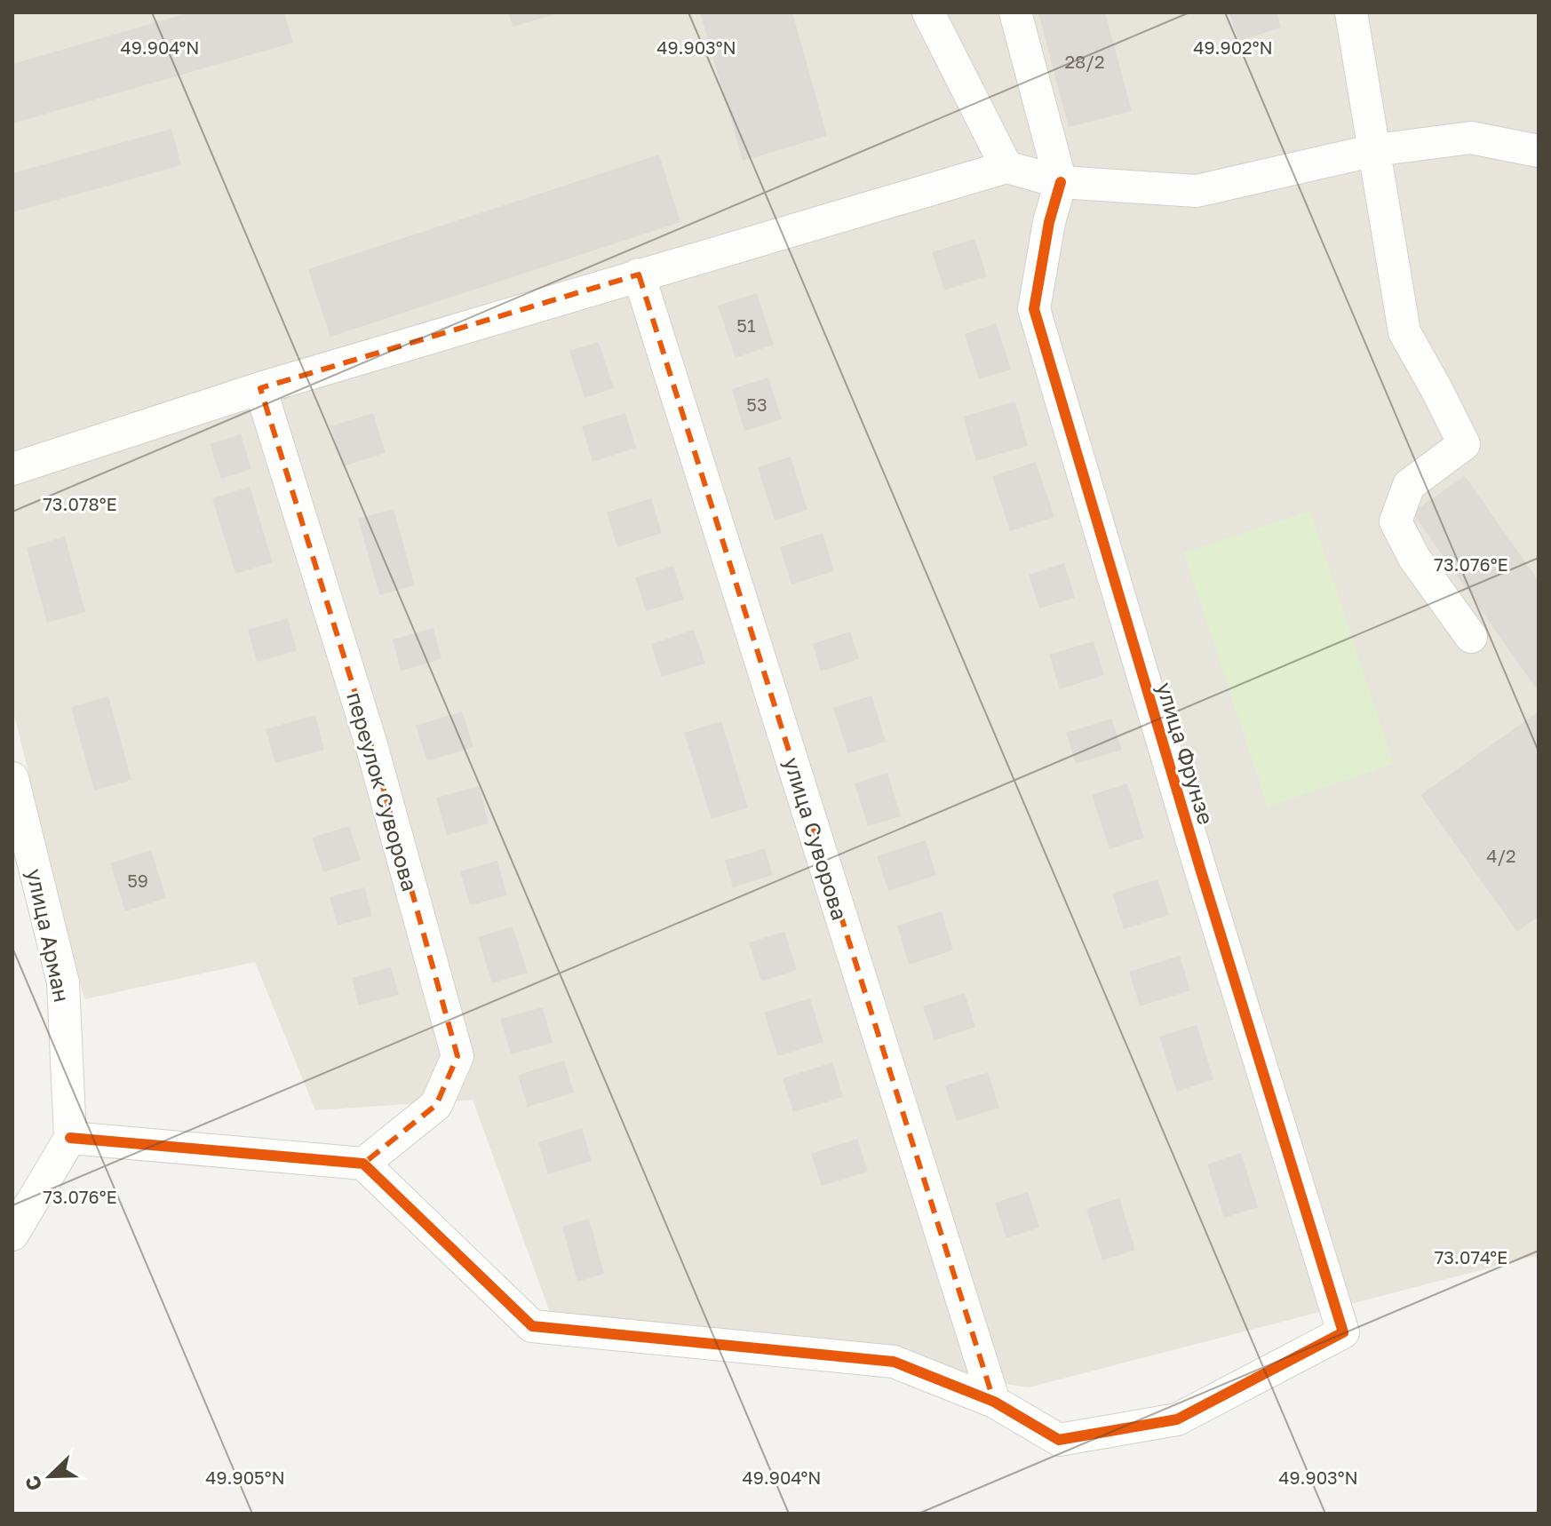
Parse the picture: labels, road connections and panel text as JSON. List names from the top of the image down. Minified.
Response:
{"streets":{"street":["улица Фрунзе","переулок Суворова","улица Суворова","улица Арман"]},"crossings":[["улица Фрунзе","улица Суворова"]],"house_numbers":["28/2","51","53","4/2","59"],"north":"bottom left","coordinates":["49.904°N","49.903°N","49.902°N","73.078°E","73.076°E","73.074°E","49.905°N"]}
